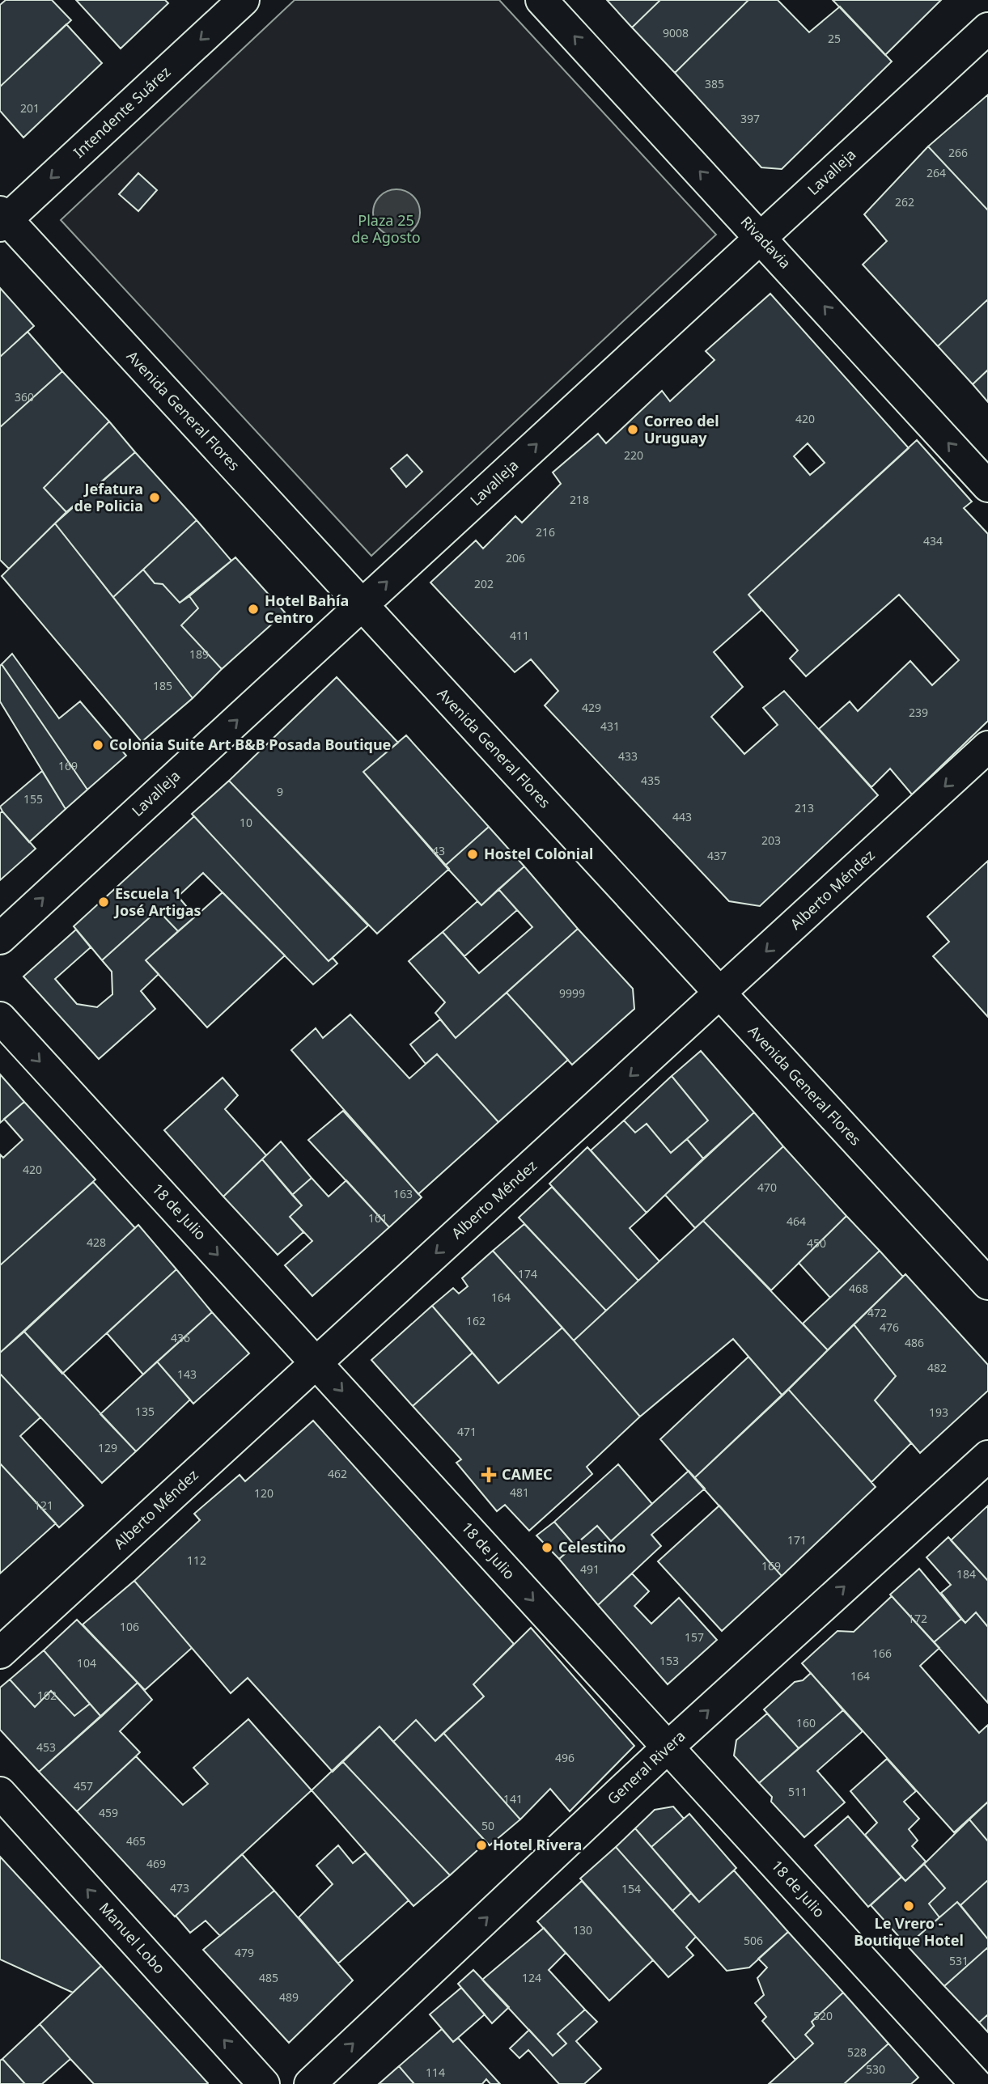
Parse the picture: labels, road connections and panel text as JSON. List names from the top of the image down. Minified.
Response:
{"streets":{"street":["Intendente Suárez","Lavalleja","Rivadavia","Avenida General Flores","Alberto Méndez","18 de Julio","General Rivera","Manuel Lobo"]},"crossings":[["Intendente Suárez","Avenida General Flores"],["Lavalleja","Rivadavia"],["Lavalleja","Avenida General Flores"],["Avenida General Flores","Alberto Méndez"],["Alberto Méndez","18 de Julio"],["18 de Julio","General Rivera"]],"one_way":["Intendente Suárez","Lavalleja","Rivadavia","Alberto Méndez","18 de Julio","General Rivera","Manuel Lobo"],"parks":["Plaza 25 de Agosto"],"places":{"other":["Correo del Uruguay","Jefatura de Policia","Hotel Bahía Centro","Colonia Suite Art B&B Posada Boutique","Hostel Colonial","Escuela 1 José Artigas","Celestino","Hotel Rivera","Le Vrero - Boutique Hotel"],"health":["CAMEC"]},"house_numbers":["9008","25","385","201","397","266","264","262","360","420","220","218","216","434","206","202","411","189","185","429","239","431","433","169","435","9","155","213","443","10","203","43","437","9999","420","470","163","161","464","428","450","174","468","164","472","162","476","436","486","482","143","135","193","471","129","462","481","120","121","171","112","169","491","184","172","106","157","166","153","104","164","102","160","453","496","457","511","141","459","50","465","469","473","154","130","506","479","531","485","124","489","520","528","530","114"]}
